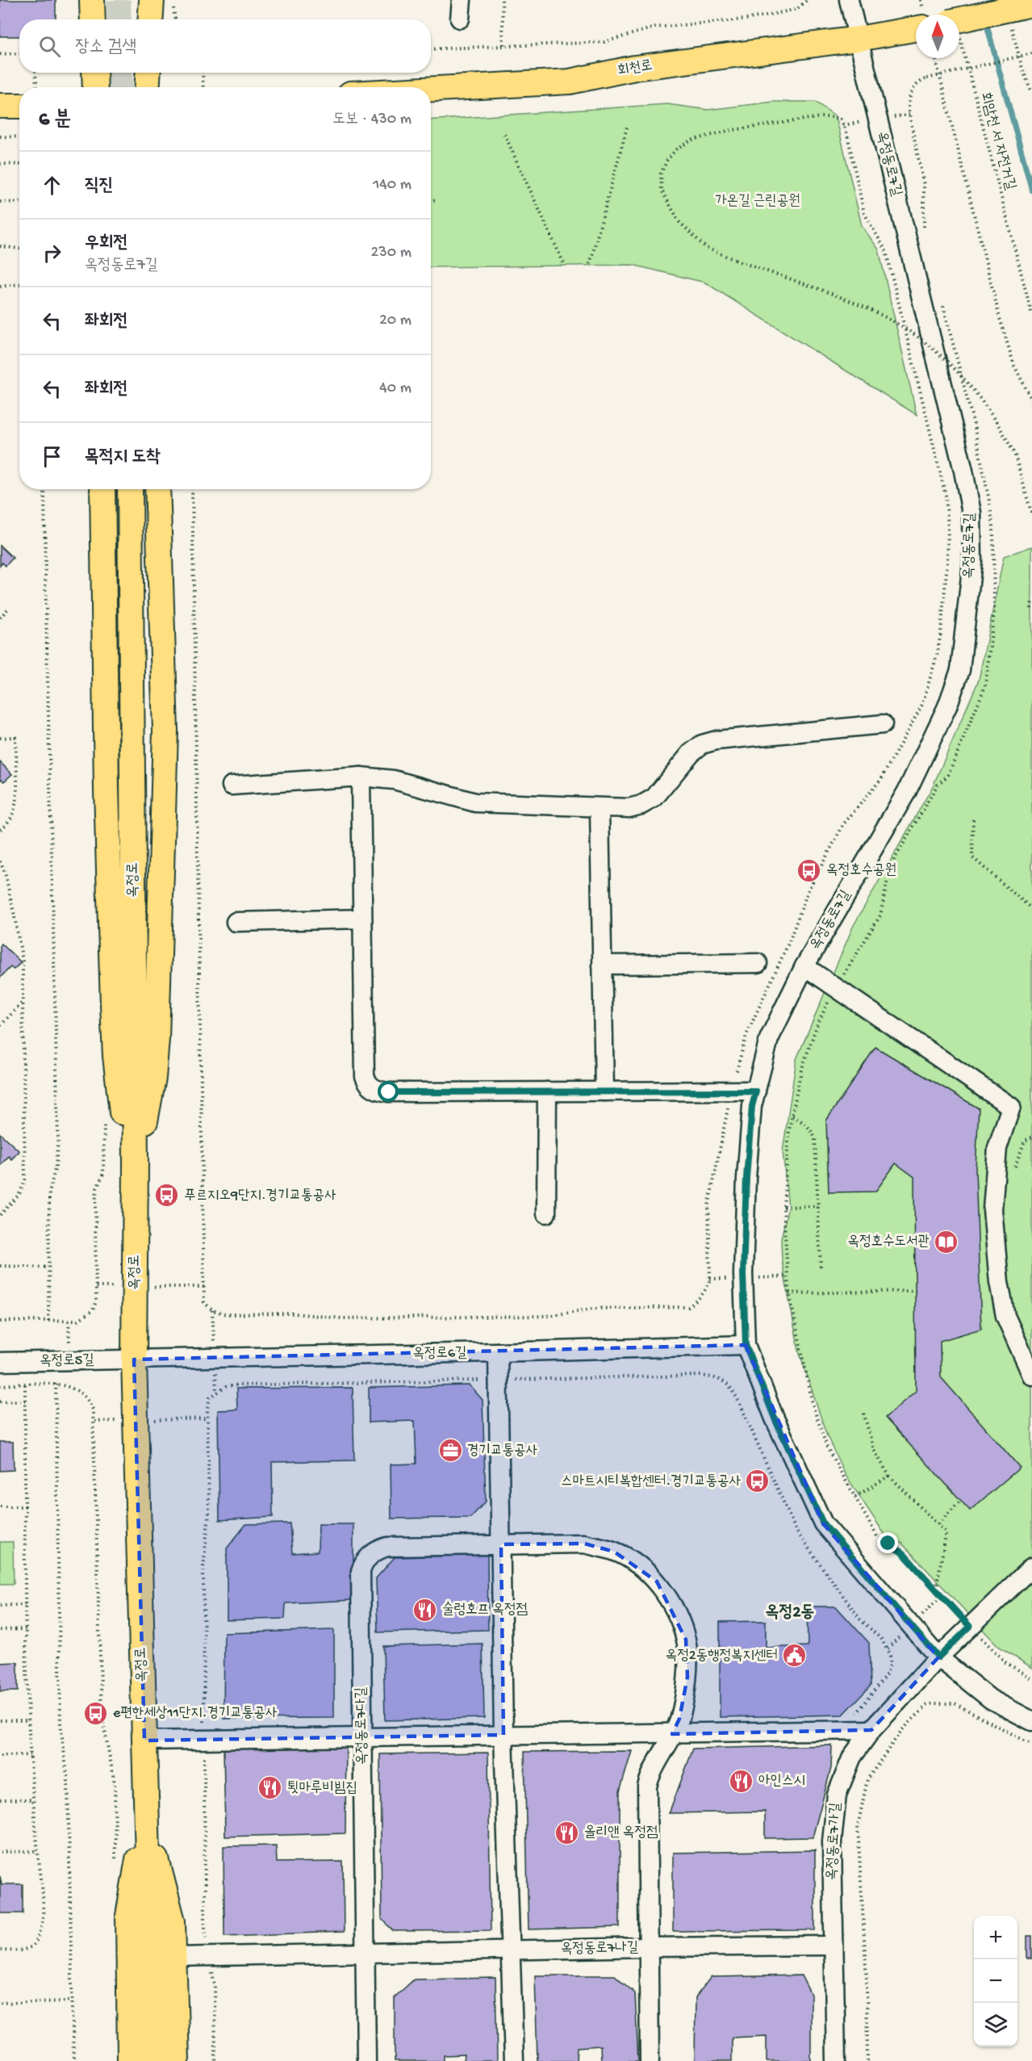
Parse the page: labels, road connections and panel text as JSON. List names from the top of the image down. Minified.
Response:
{"streets":{"main road":["회천로","옥정로"],"street":["옥정동로7길","옥정로6길","옥정로5길","옥정동로7다길","옥정동로7가길","옥정동로7나길"],"path":["회암천 서 자전거길"]},"crossings":[["회천로","옥정동로7길"],["옥정동로7길","옥정로6길"],["옥정동로7길","옥정동로7가길"],["옥정로","옥정로6길"],["옥정로","옥정로5길"],["옥정로6길","옥정로5길"],["옥정동로7다길","옥정동로7나길"],["옥정동로7가길","옥정동로7나길"]],"districts":["옥정2동"],"parks":["가온길 근린공원"],"places":{"bus stop":["옥정호수공원","푸르지오9단지.경기교통공사","스마트시티복합센터.경기교통공사","e편한세상11단지.경기교통공사"],"library":["옥정호수도서관"],"office":["경기교통공사"],"restaurant":["술렁호프 옥정점","아인스시","툇마루비빔집","올리앤 옥정점"],"public building":["옥정2동행정복지센터"]},"north":"top","page":{"search":"장소 검색","heading":["6 분","도보 · 430 m"],"list":[["직진","140 m"],["우회전","옥정동로7길","230 m"],["좌회전","20 m"],["좌회전","40 m"],"목적지 도착"],"map_buttons":["+","−"]}}
